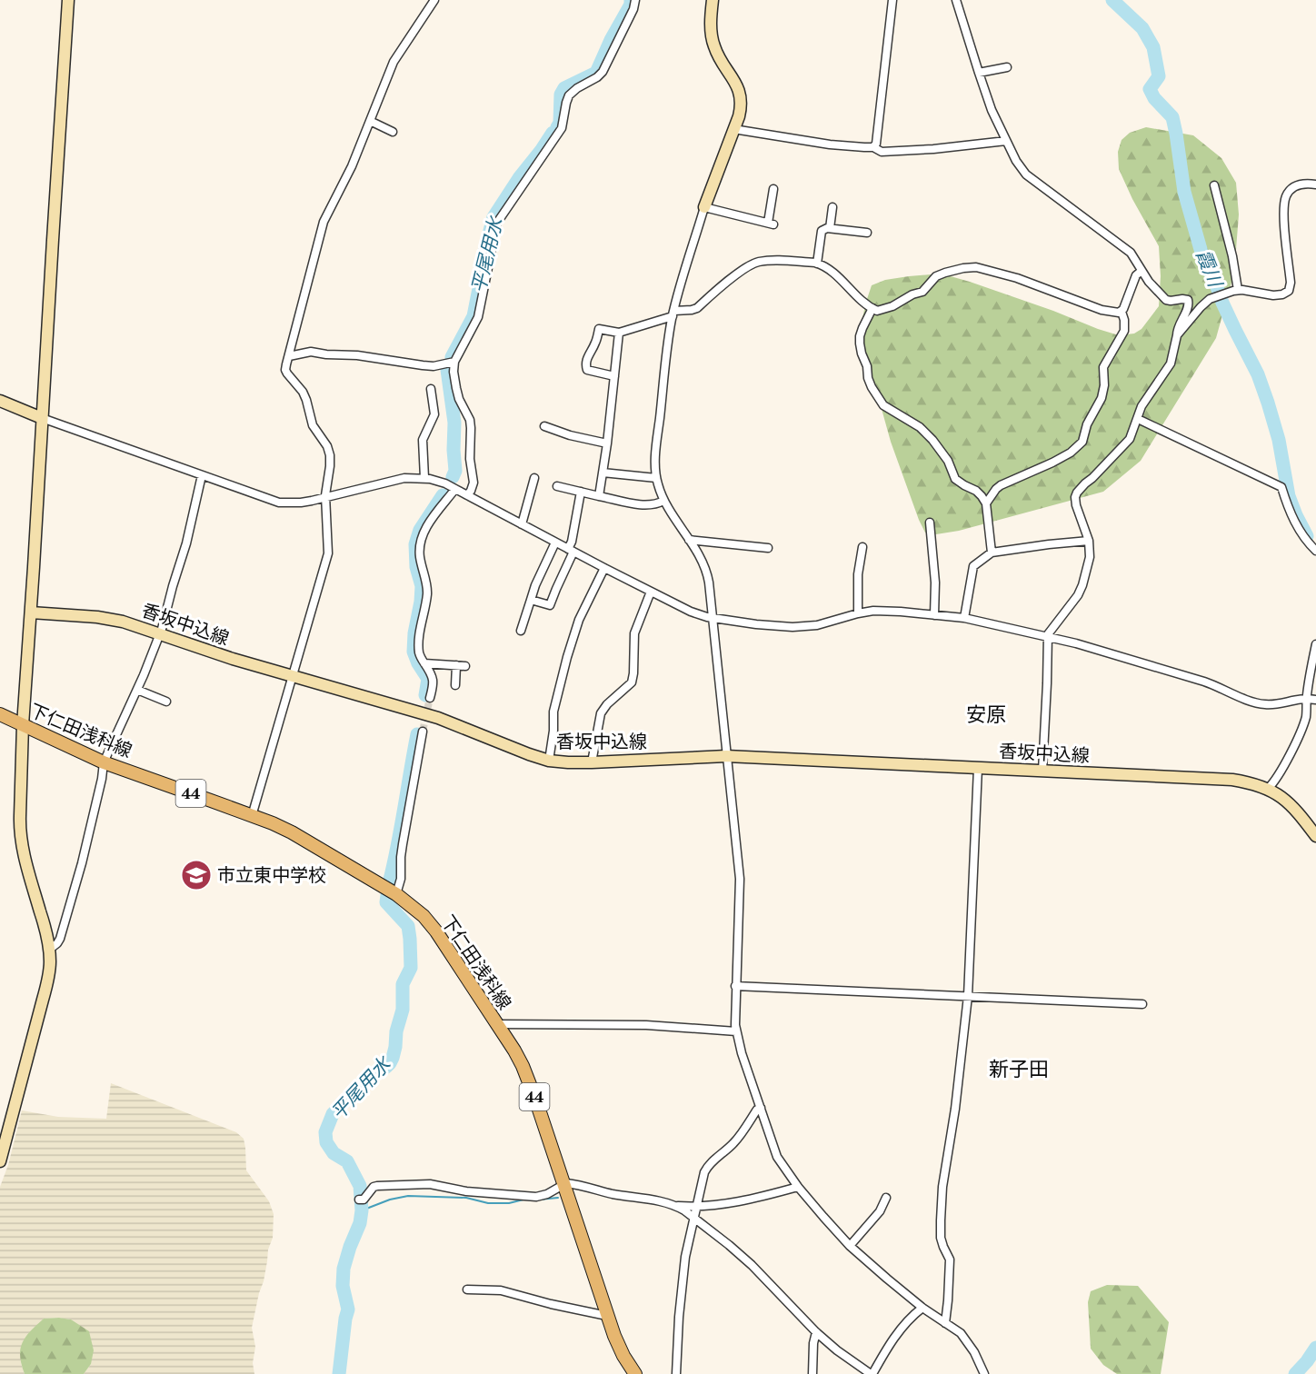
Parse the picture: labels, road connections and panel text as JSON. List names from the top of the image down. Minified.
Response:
{"streets":{"main road":["香坂中込線","下仁田浅科線","44"]},"districts":["安原","新子田"],"water":["平尾用水","霞川"],"places":{"school or university":["市立東中学校"]}}
